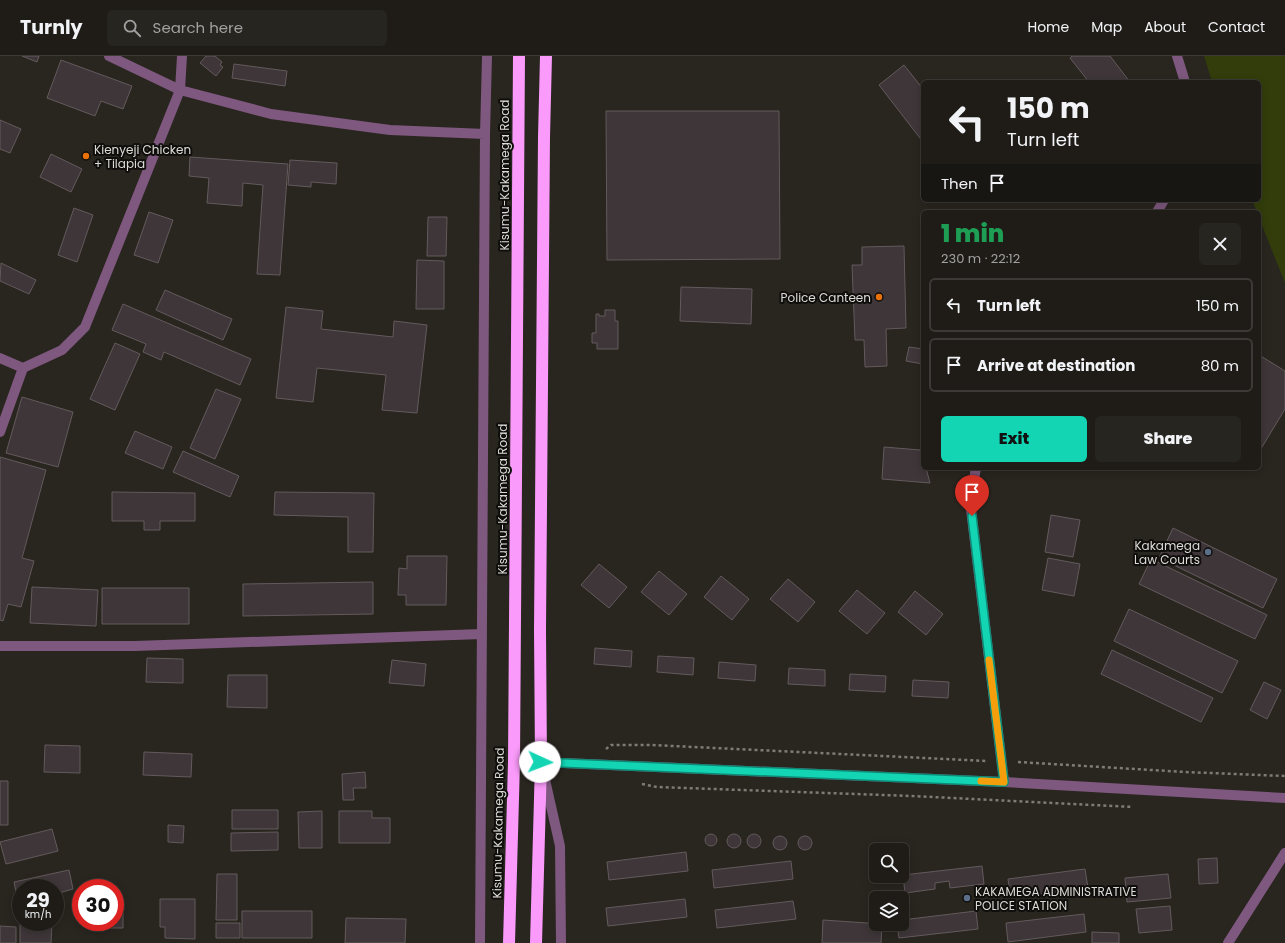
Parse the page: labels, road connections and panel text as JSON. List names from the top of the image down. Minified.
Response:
{"streets":{"highway":["Kisumu-Kakamega Road"]},"places":["Kienyeji Chicken + Tilapia","Police Canteen","Kakamega Law Courts","KAKAMEGA ADMINISTRATIVE POLICE STATION"],"page":{"header":"Turnly","search":"Search here","nav":["Home","Map","About","Contact"],"turn":["150 m","Turn left"],"then":"Then","heading":["1 min","230 m · 22:12"],"list":[{"name":"Turn left","value":"150 m"},{"name":"Arrive at destination","value":"80 m"}],"buttons":["Exit","Share"],"speed":"29 km/h","limit":"30"}}
